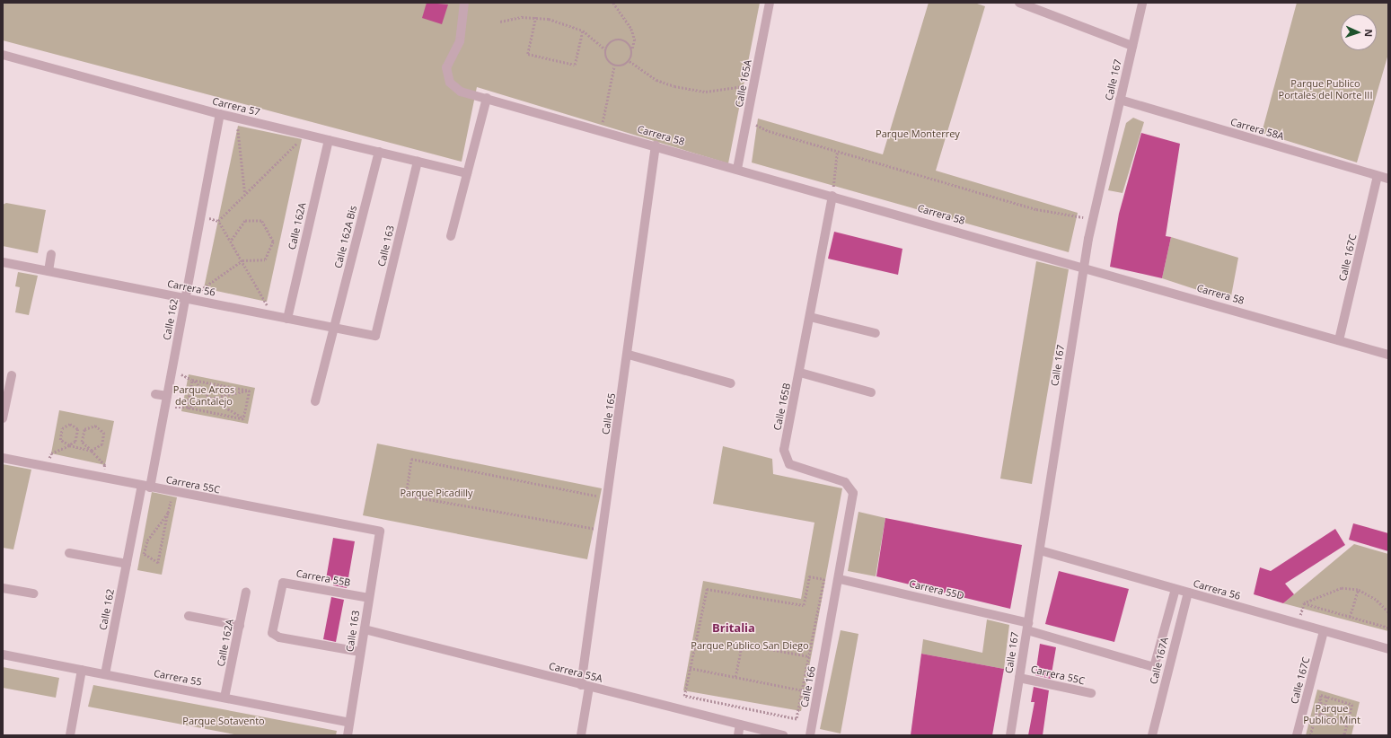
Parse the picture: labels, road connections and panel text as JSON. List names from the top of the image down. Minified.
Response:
{"streets":{"street":["Calle 167","Calle 165A","Carrera 57","Carrera 58A","Carrera 58","Calle 162A","Calle 162A Bis","Calle 163","Calle 167C","Carrera 56","Calle 162","Calle 165B","Calle 165","Carrera 55C","Carrera 55B","Carrera 55D","Calle 167A","Carrera 55A","Carrera 55","Calle 166"]},"crossings":[["Calle 167","Carrera 58A"],["Calle 167","Carrera 58"],["Calle 167","Carrera 56"],["Calle 167","Carrera 55C"],["Calle 167","Carrera 55D"],["Calle 165A","Carrera 58"],["Carrera 57","Calle 162A"],["Carrera 57","Calle 162A Bis"],["Carrera 57","Calle 163"],["Carrera 57","Calle 162"],["Carrera 58","Calle 167C"],["Carrera 58","Calle 165B"],["Carrera 58","Calle 165"],["Calle 162A","Carrera 56"],["Calle 162A","Carrera 55"],["Calle 162A Bis","Carrera 56"],["Calle 163","Carrera 56"],["Calle 163","Carrera 55C"],["Calle 163","Carrera 55B"],["Calle 163","Carrera 55A"],["Calle 163","Carrera 55"],["Calle 167C","Carrera 56"],["Carrera 56","Calle 162"],["Carrera 56","Carrera 55D"],["Carrera 56","Calle 167A"],["Calle 162","Carrera 55C"],["Calle 162","Carrera 55"],["Calle 165B","Carrera 55D"],["Calle 165B","Calle 166"],["Calle 165","Carrera 55A"],["Carrera 55D","Calle 166"]],"districts":["Britalia"],"parks":["Parque Publico Portales del Norte III","Parque Monterrey","Parque Arcos de Cantalejo","Parque Picadilly","Parque Público San Diego","Parque Publico Mint","Parque Sotavento"],"north":"right"}
